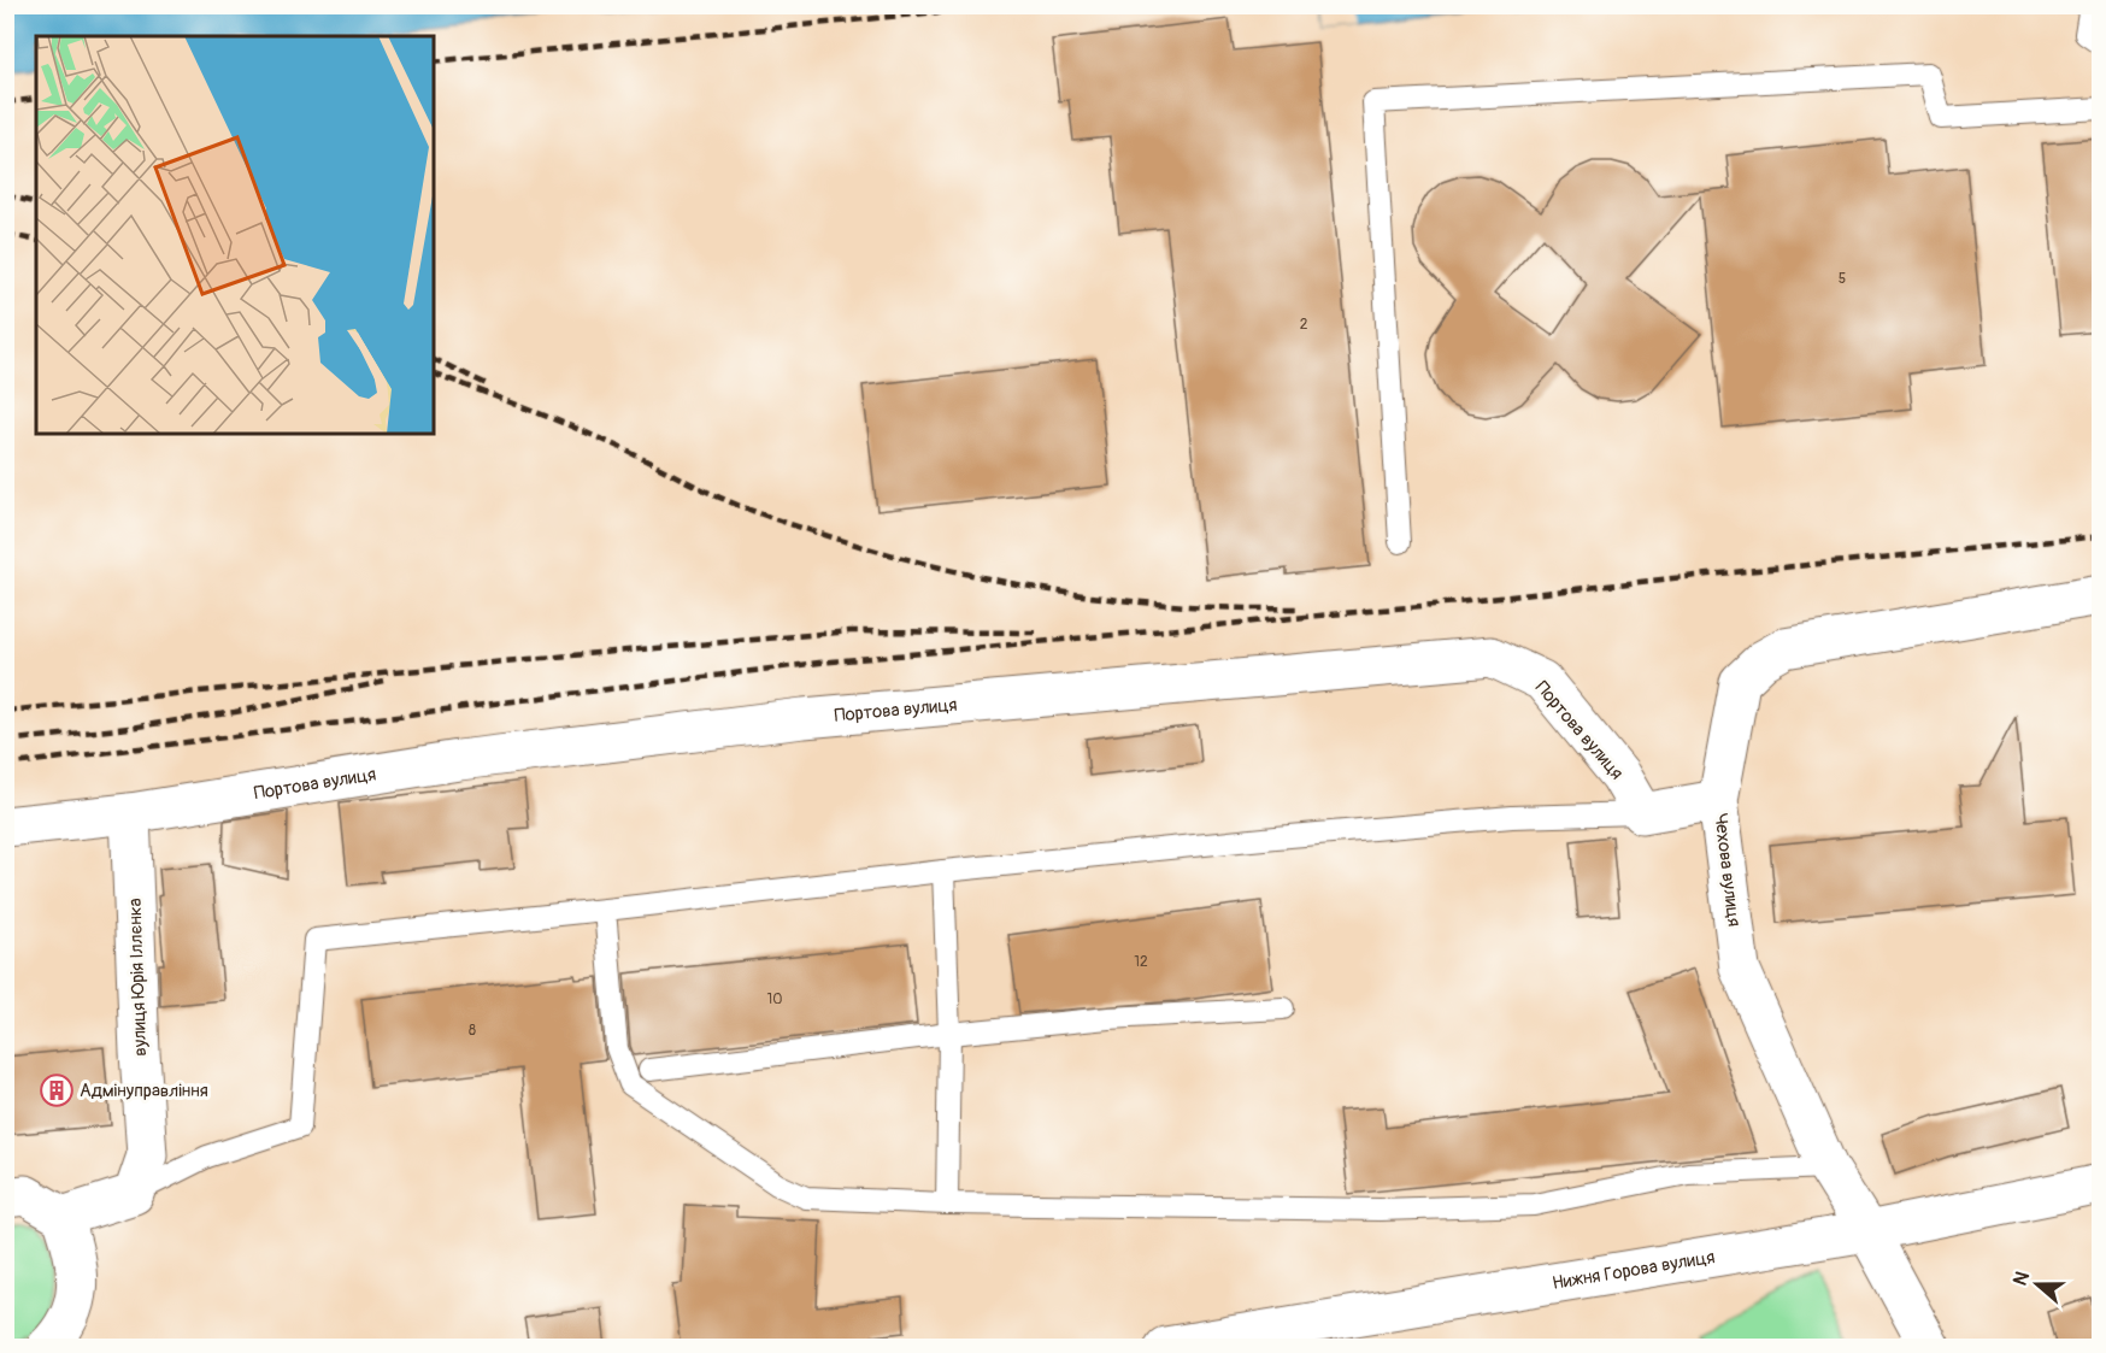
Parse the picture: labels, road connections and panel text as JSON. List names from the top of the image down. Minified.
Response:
{"streets":{"street":["Портова вулиця","Чехова вулиця","вулиця Юрія Іллєнка","Нижня Горова вулиця"]},"crossings":[["Портова вулиця","вулиця Юрія Іллєнка"],["Чехова вулиця","Нижня Горова вулиця"]],"places":{"building":["Адмінуправління"]},"house_numbers":["5","2","12","10","8"],"north":"left"}
